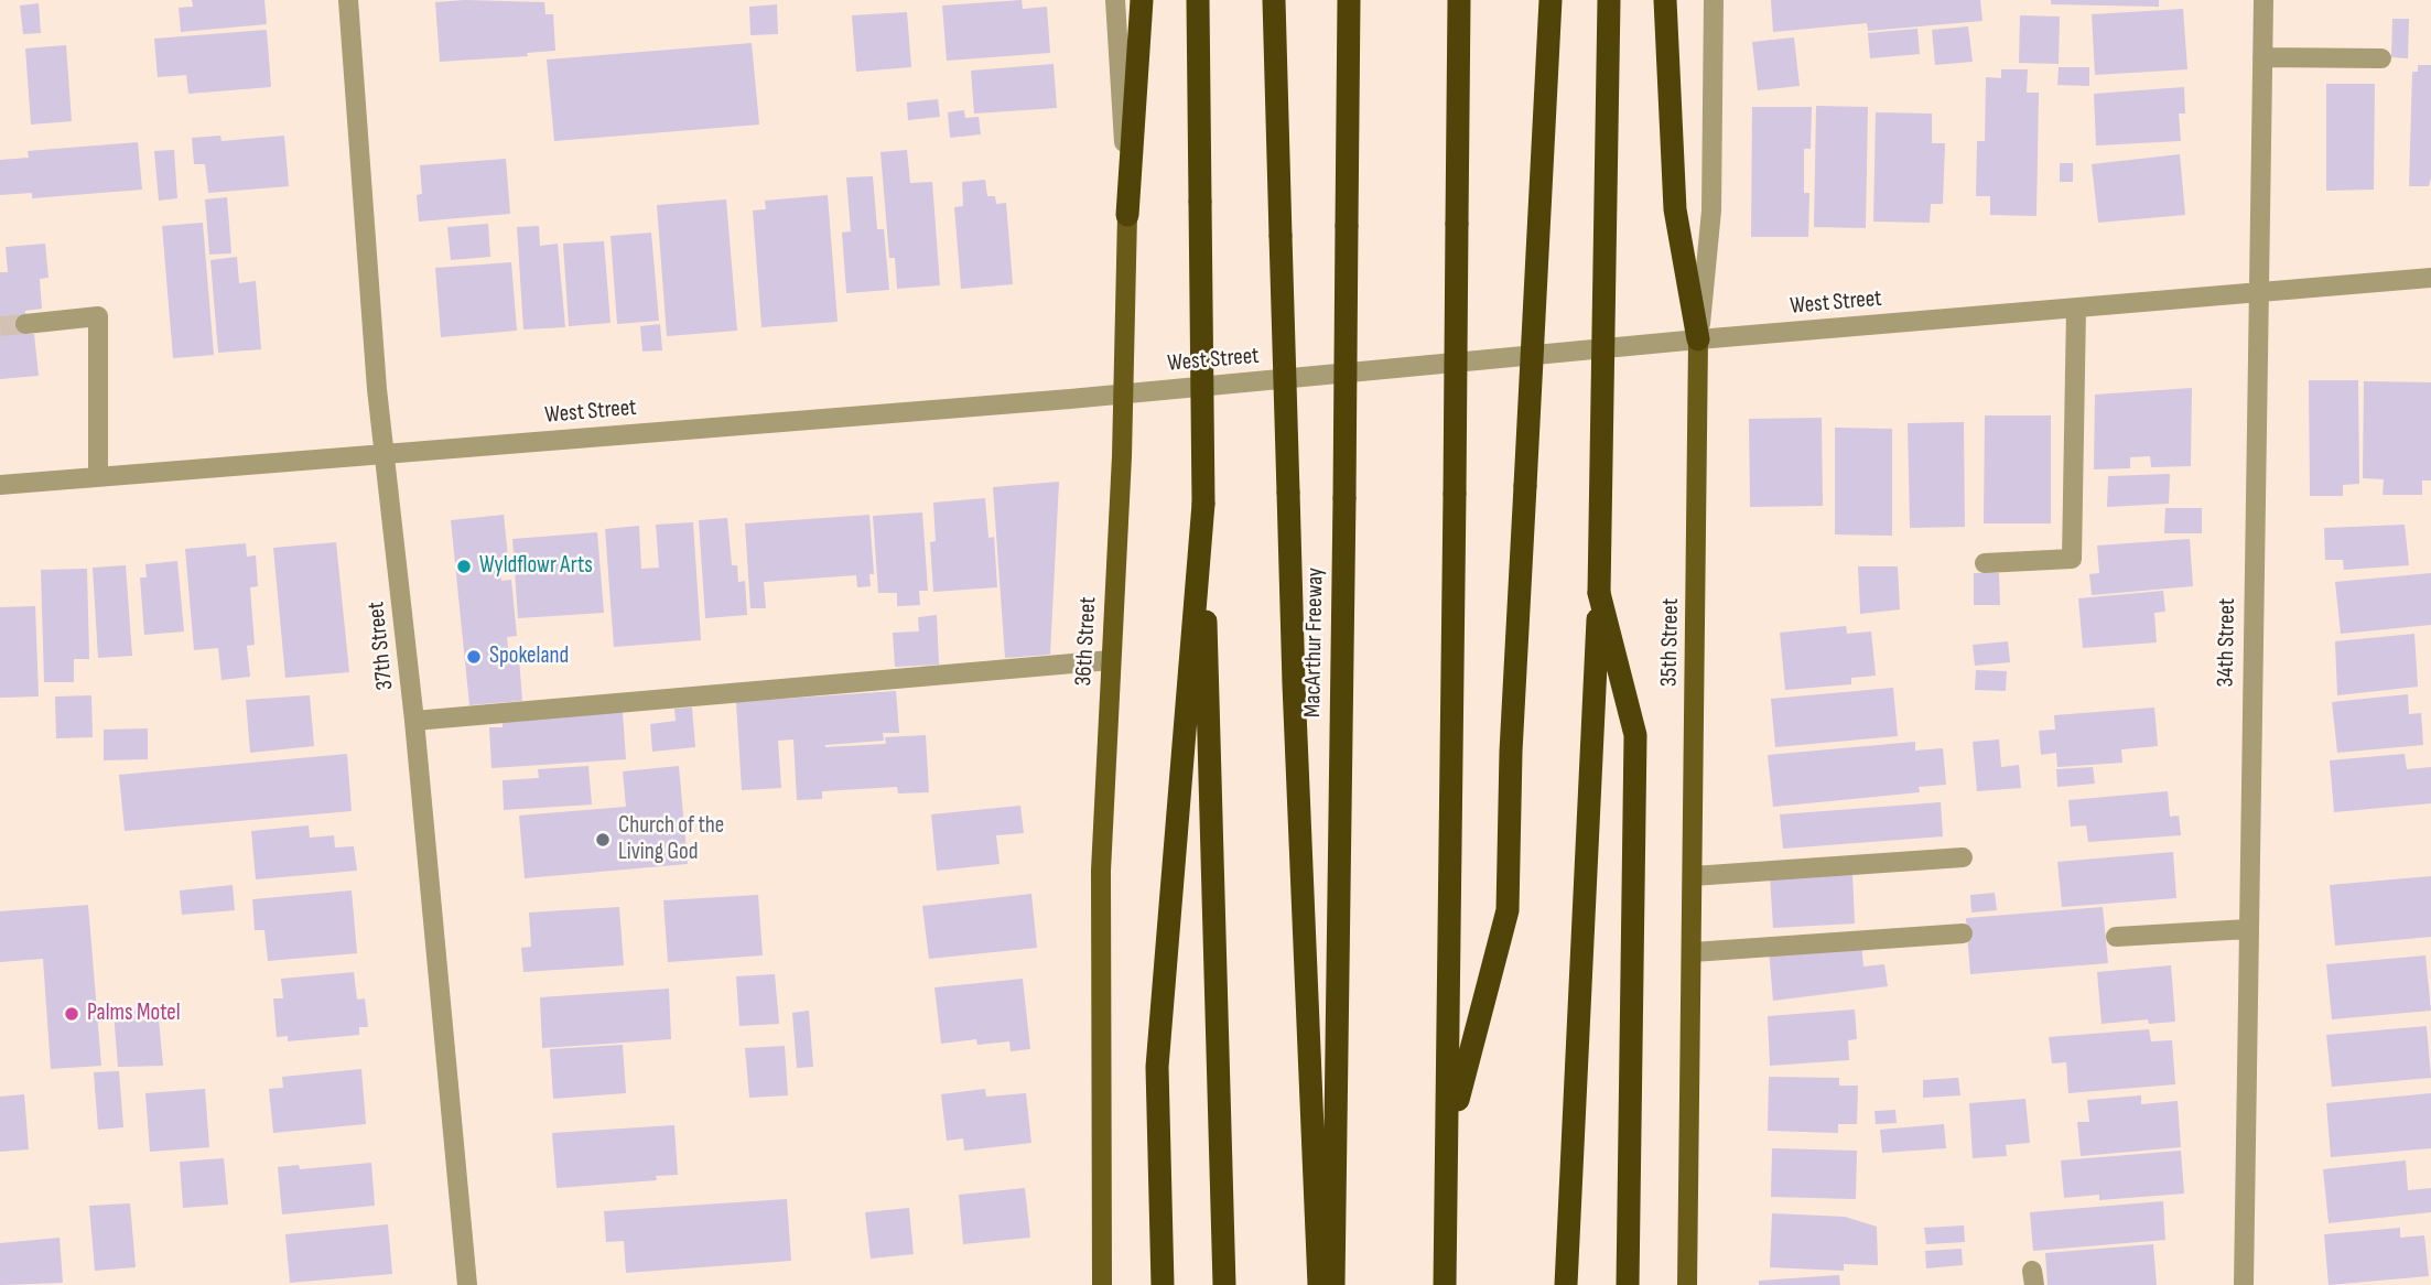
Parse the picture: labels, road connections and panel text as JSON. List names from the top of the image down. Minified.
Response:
{"streets":{"highway":["MacArthur Freeway"],"main road":["36th Street","35th Street"],"street":["West Street","34th Street","37th Street"]},"crossings":[["West Street","36th Street"],["West Street","35th Street"],["West Street","34th Street"],["West Street","37th Street"]],"places":["Wyldflowr Arts","Spokeland","Church of the Living God","Palms Motel"]}
